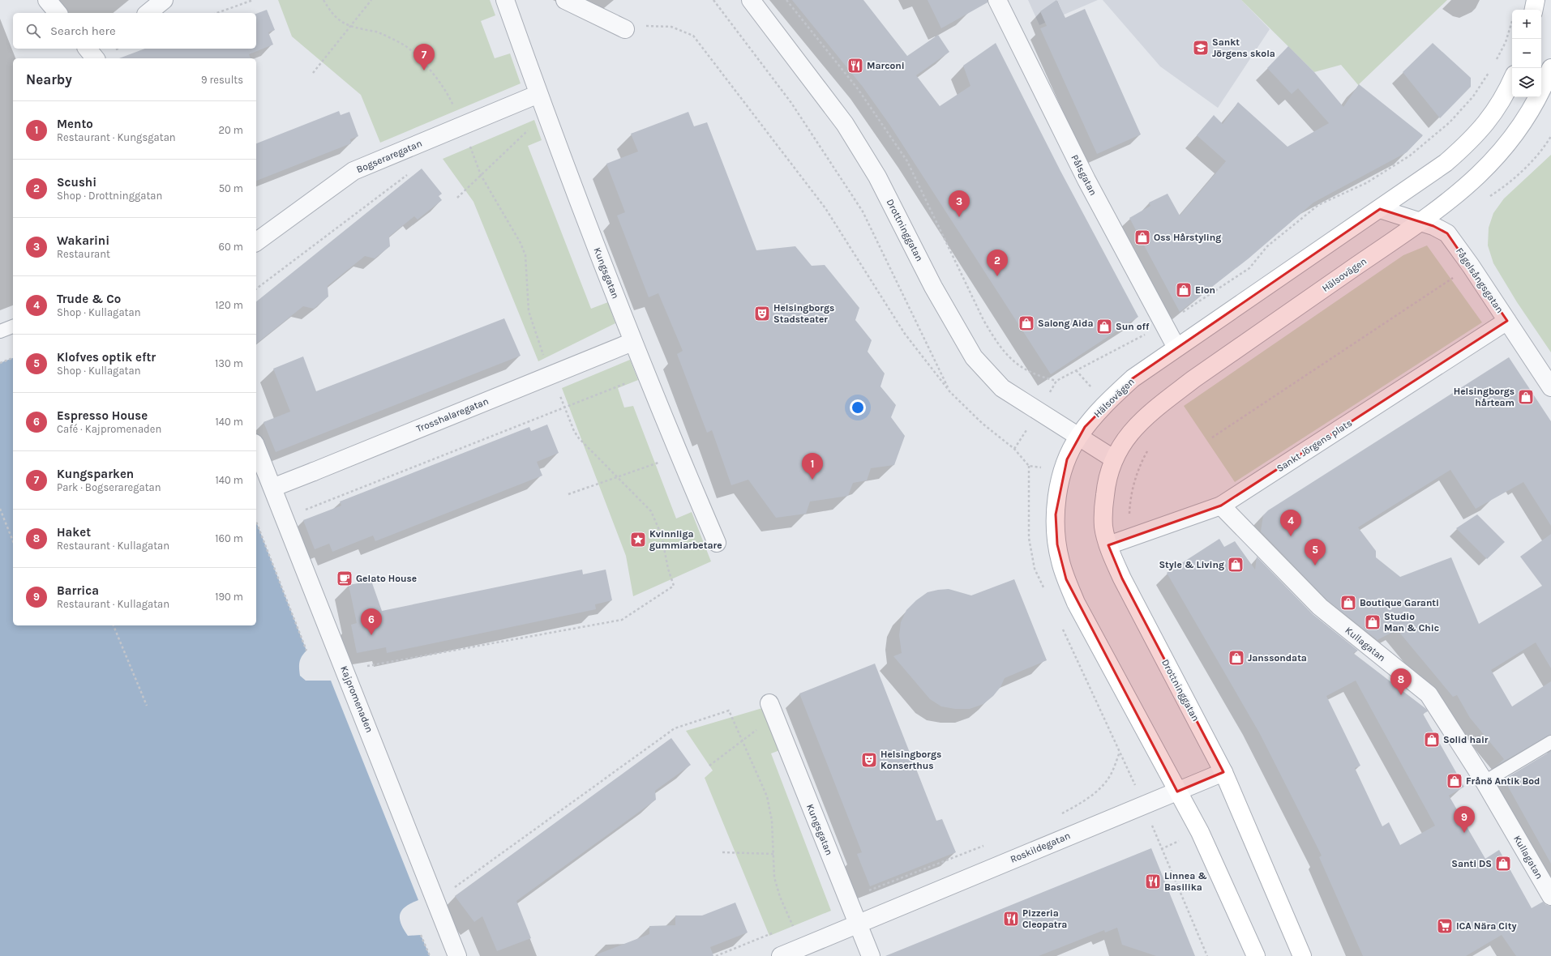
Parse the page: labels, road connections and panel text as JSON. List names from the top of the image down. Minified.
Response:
{"streets":{"main road":["Drottninggatan","Hälsovägen"],"street":["Bogseraregatan","Pålsgatan","Kungsgatan","Fågelsångsgatan","Trosshalaregatan","Sankt Jörgens plats","Kullagatan","Kajpromenaden","Roskildegatan"]},"crossings":[["Bogseraregatan","Kungsgatan"],["Pålsgatan","Hälsovägen"],["Drottninggatan","Hälsovägen"],["Drottninggatan","Sankt Jörgens plats"],["Drottninggatan","Roskildegatan"],["Kungsgatan","Trosshalaregatan"],["Kungsgatan","Roskildegatan"],["Hälsovägen","Fågelsångsgatan"],["Fågelsångsgatan","Sankt Jörgens plats"],["Trosshalaregatan","Kajpromenaden"],["Sankt Jörgens plats","Kullagatan"]],"places":{"school or university":["Sankt Jörgens skola"],"restaurant":["Marconi","Linnea & Basilika","Pizzeria Cleopatra"],"shop":["Oss Hårstyling","Elon","Salong Aida","Sun off","Helsingborgs hårteam","Style & Living","Boutique Garanti","Studio Man & Chic","Janssondata","Solid hair","Frånö Antik Bod","Santi DS"],"theatre":["Helsingborgs Stadsteater","Helsingborgs Konserthus"],"place":["Kvinnliga gummiarbetare"],"cafe":["Gelato House"],"supermarket":["ICA Nära City"]},"page":{"map_buttons":["+","−"],"search":"Search here","pins":["7","3","2","1","4","5","6","8","9"],"heading":["Nearby","9 results"],"list":[{"mark":"1","name":"Mento","note":"Restaurant · Kungsgatan","value":"20 m"},{"mark":"2","name":"Scushi","note":"Shop · Drottninggatan","value":"50 m"},{"mark":"3","name":"Wakarini","note":"Restaurant","value":"60 m"},{"mark":"4","name":"Trude & Co","note":"Shop · Kullagatan","value":"120 m"},{"mark":"5","name":"Klofves optik eftr","note":"Shop · Kullagatan","value":"130 m"},{"mark":"6","name":"Espresso House","note":"Café · Kajpromenaden","value":"140 m"},{"mark":"7","name":"Kungsparken","note":"Park · Bogseraregatan","value":"140 m"},{"mark":"8","name":"Haket","note":"Restaurant · Kullagatan","value":"160 m"},{"mark":"9","name":"Barrica","note":"Restaurant · Kullagatan","value":"190 m"}]}}
